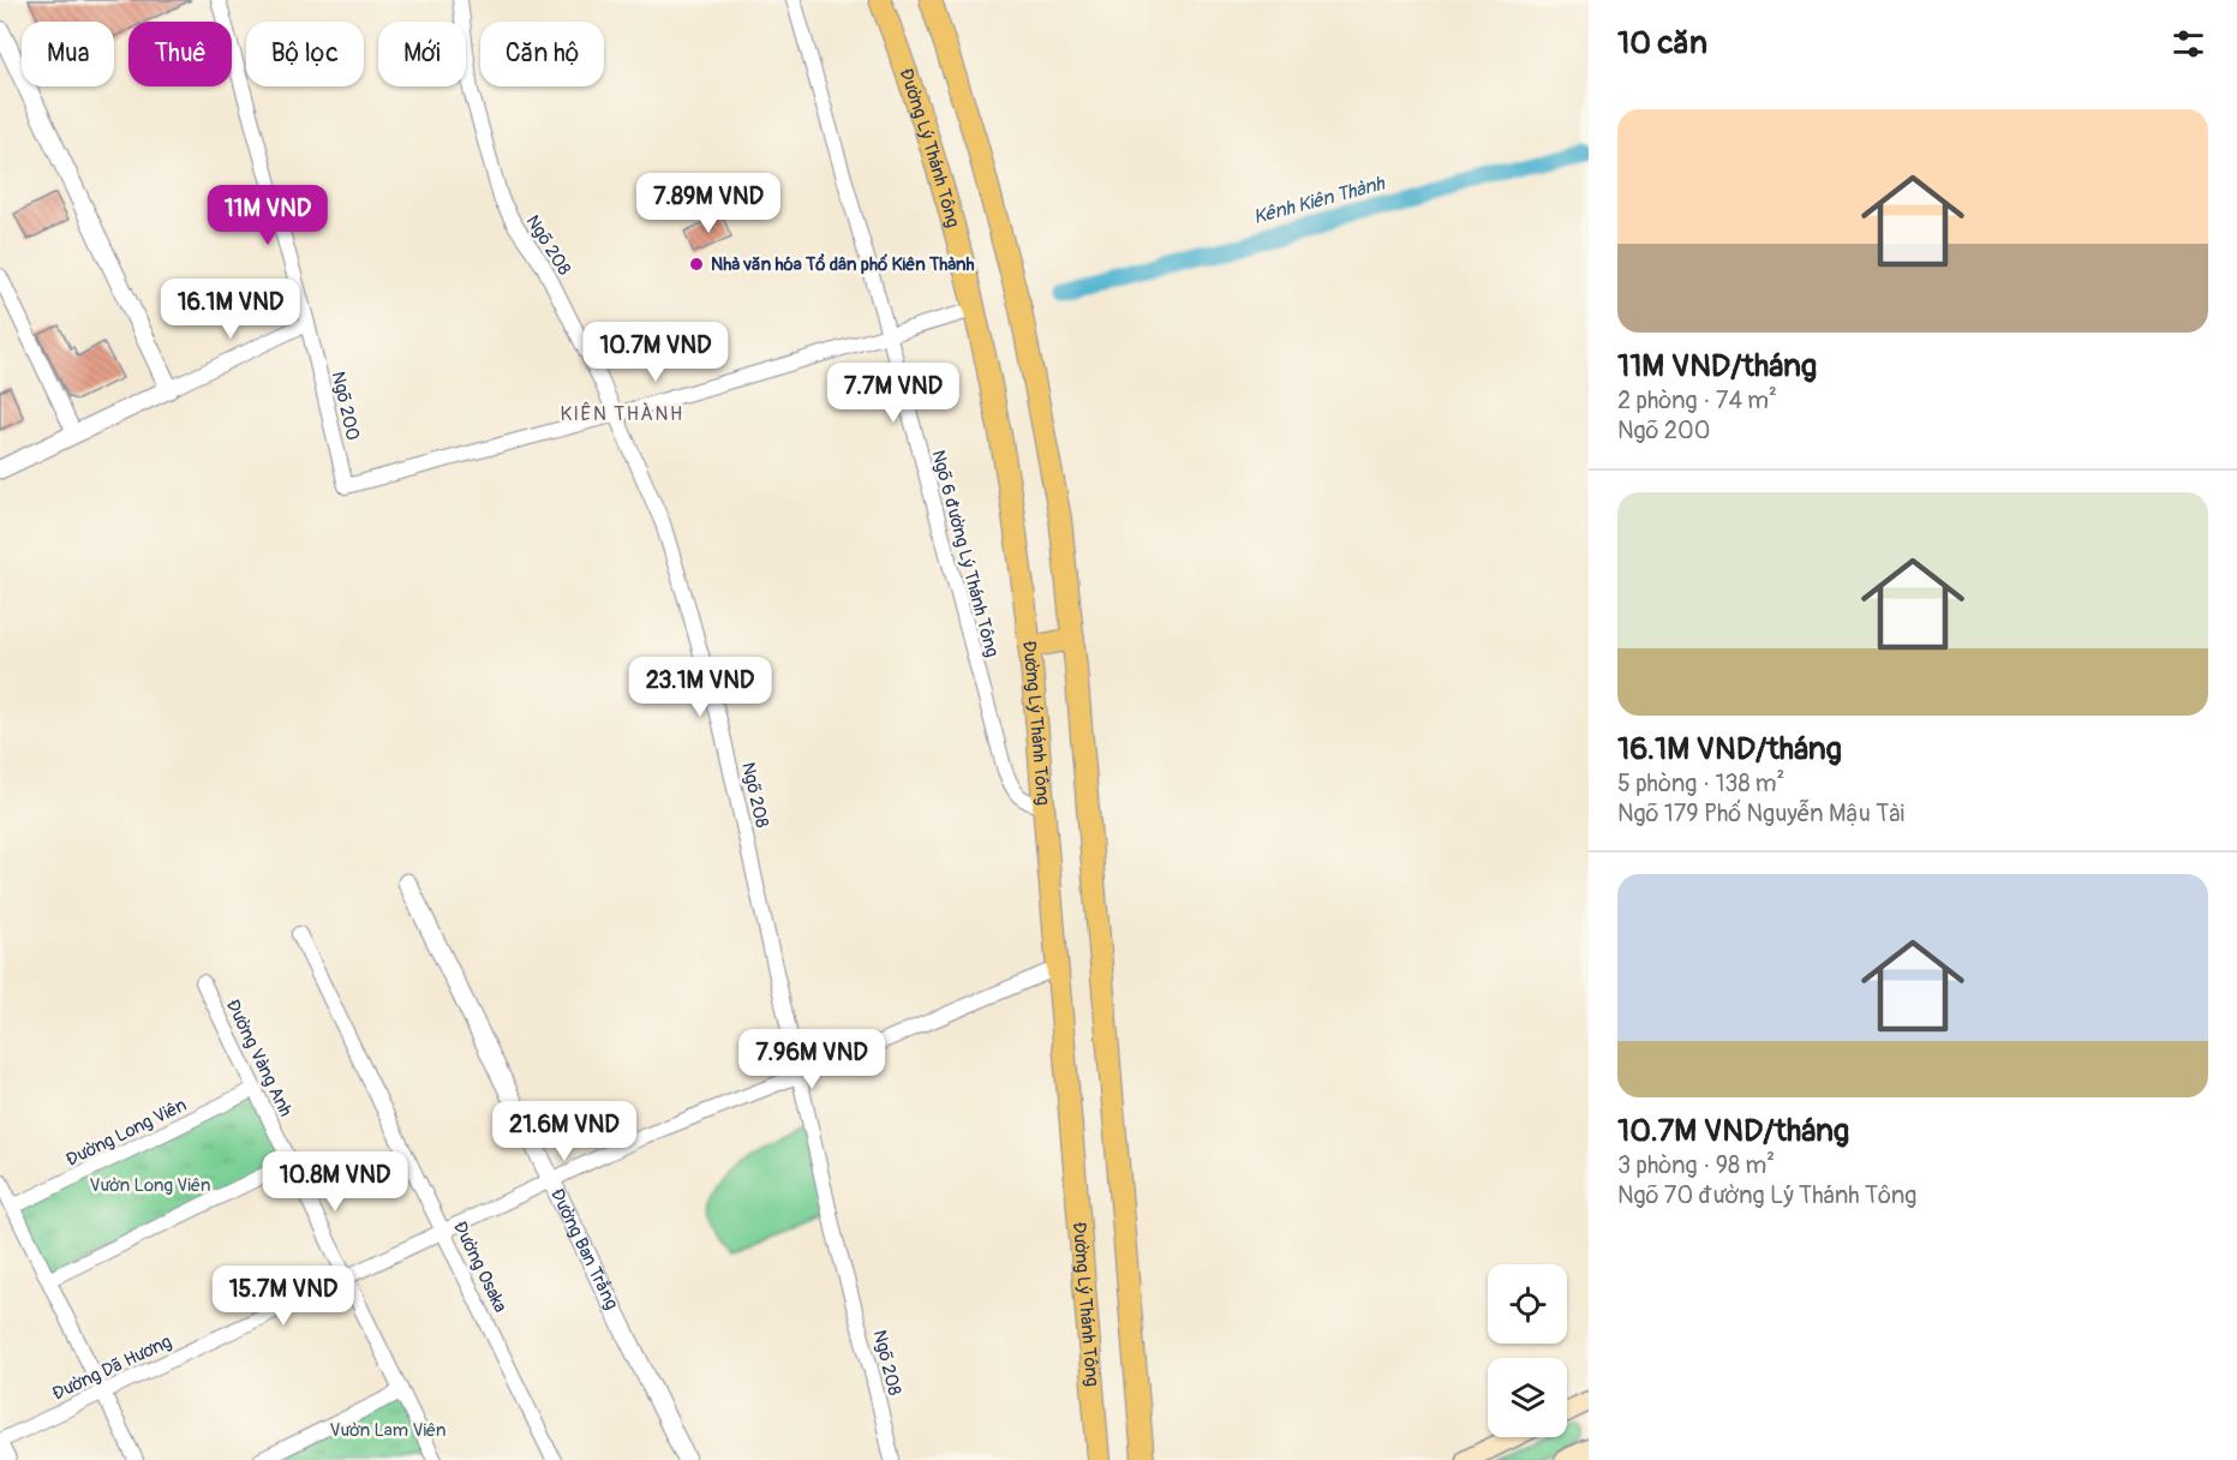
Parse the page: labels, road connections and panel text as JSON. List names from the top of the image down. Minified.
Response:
{"streets":{"main road":["Đường Lý Thánh Tông"],"street":["Ngõ 208","Ngõ 200","Ngõ 6 đường Lý Thánh Tông","Đường Vàng Anh","Đường Long Viên","Đường Ban Trắng","Đường Osaka","Đường Dã Hương"]},"crossings":[["Đường Lý Thánh Tông","Ngõ 6 đường Lý Thánh Tông"],["Đường Lý Thánh Tông","Đường Dã Hương"],["Ngõ 208","Ngõ 200"],["Ngõ 208","Đường Dã Hương"],["Đường Vàng Anh","Đường Long Viên"],["Đường Vàng Anh","Đường Dã Hương"],["Đường Ban Trắng","Đường Dã Hương"],["Đường Osaka","Đường Dã Hương"]],"districts":["KIÊN THÀNH"],"water":["Kênh Kiên Thành"],"parks":["Vườn Long Viên","Vườn Lam Viên"],"places":["Nhà văn hóa Tổ dân phố Kiên Thành"],"page":{"heading":"10 căn","chip":["Mua","Thuê","Bộ lọc","Mới","Căn hộ"],"list":[{"name":"11M VND/tháng","note":"2 phòng · 74 m² · Ngõ 200"},{"name":"16.1M VND/tháng","note":"5 phòng · 138 m² · Ngõ 179 Phố Nguyễn Mậu Tài"},{"name":"10.7M VND/tháng","note":"3 phòng · 98 m² · Ngõ 70 đường Lý Thánh Tông"}],"price":["7.89M VND","11M VND","16.1M VND","10.7M VND","7.7M VND","23.1M VND","7.96M VND","21.6M VND","10.8M VND","15.7M VND"]}}
